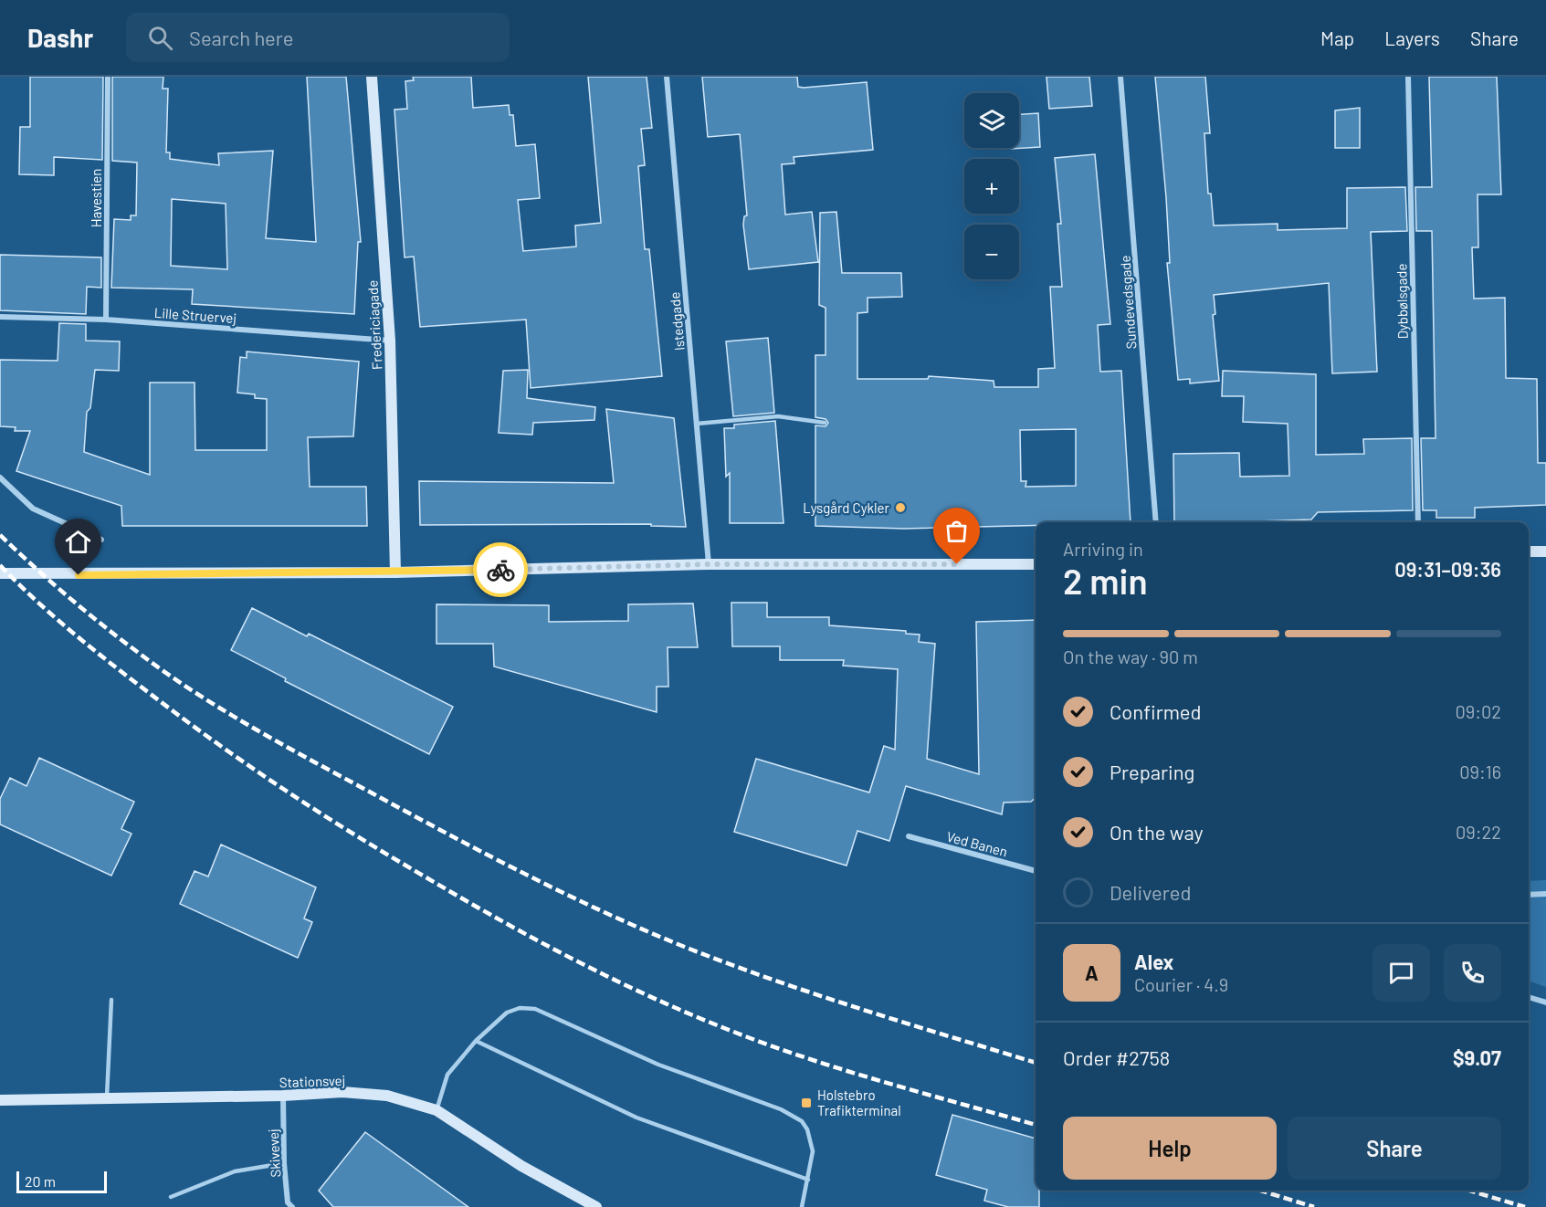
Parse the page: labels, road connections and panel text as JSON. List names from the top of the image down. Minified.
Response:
{"streets":{"street":["Havestien","Dybbølsgade","Sundevedsgade","Lille Struervej","Istedgade","Fredericiagade","Ved Banen","Stationsvej","Skivevej"]},"crossings":[["Havestien","Lille Struervej"],["Lille Struervej","Fredericiagade"],["Stationsvej","Skivevej"]],"places":{"other":["Lysgård Cykler"],"transit":["Holstebro Trafikterminal"]},"scale_bar":"20 m","page":{"header":"Dashr","search":"Search here","nav":["Map","Layers","Share"],"map_buttons":["+","−"],"heading":["2 min","Arriving in","09:31–09:36"],"panel":["Alex","Courier · 4.9","Order #2758","$9.07"],"bar":"On the way · 90 m","list":[["Confirmed","09:02"],["Preparing","09:16"],["On the way","09:22"],"Delivered"],"round":"A","buttons":["Help","Share"],"scale":"20 m"}}
